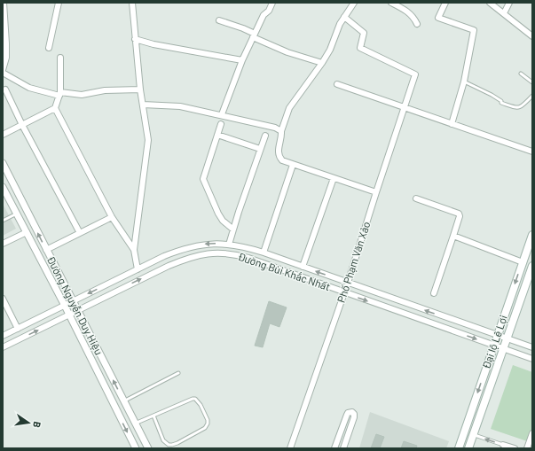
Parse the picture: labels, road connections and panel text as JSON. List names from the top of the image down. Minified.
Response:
{"streets":{"main road":["Đại lộ Lê Lợi"],"street":["Phố Phạm Văn Xảo","Đường Bùi Khắc Nhất","Đường Nguyễn Duy Hiệu"]},"crossings":[["Phố Phạm Văn Xảo","Đường Bùi Khắc Nhất"],["Đường Bùi Khắc Nhất","Đường Nguyễn Duy Hiệu"],["Đường Bùi Khắc Nhất","Đại lộ Lê Lợi"]],"north":"right"}
